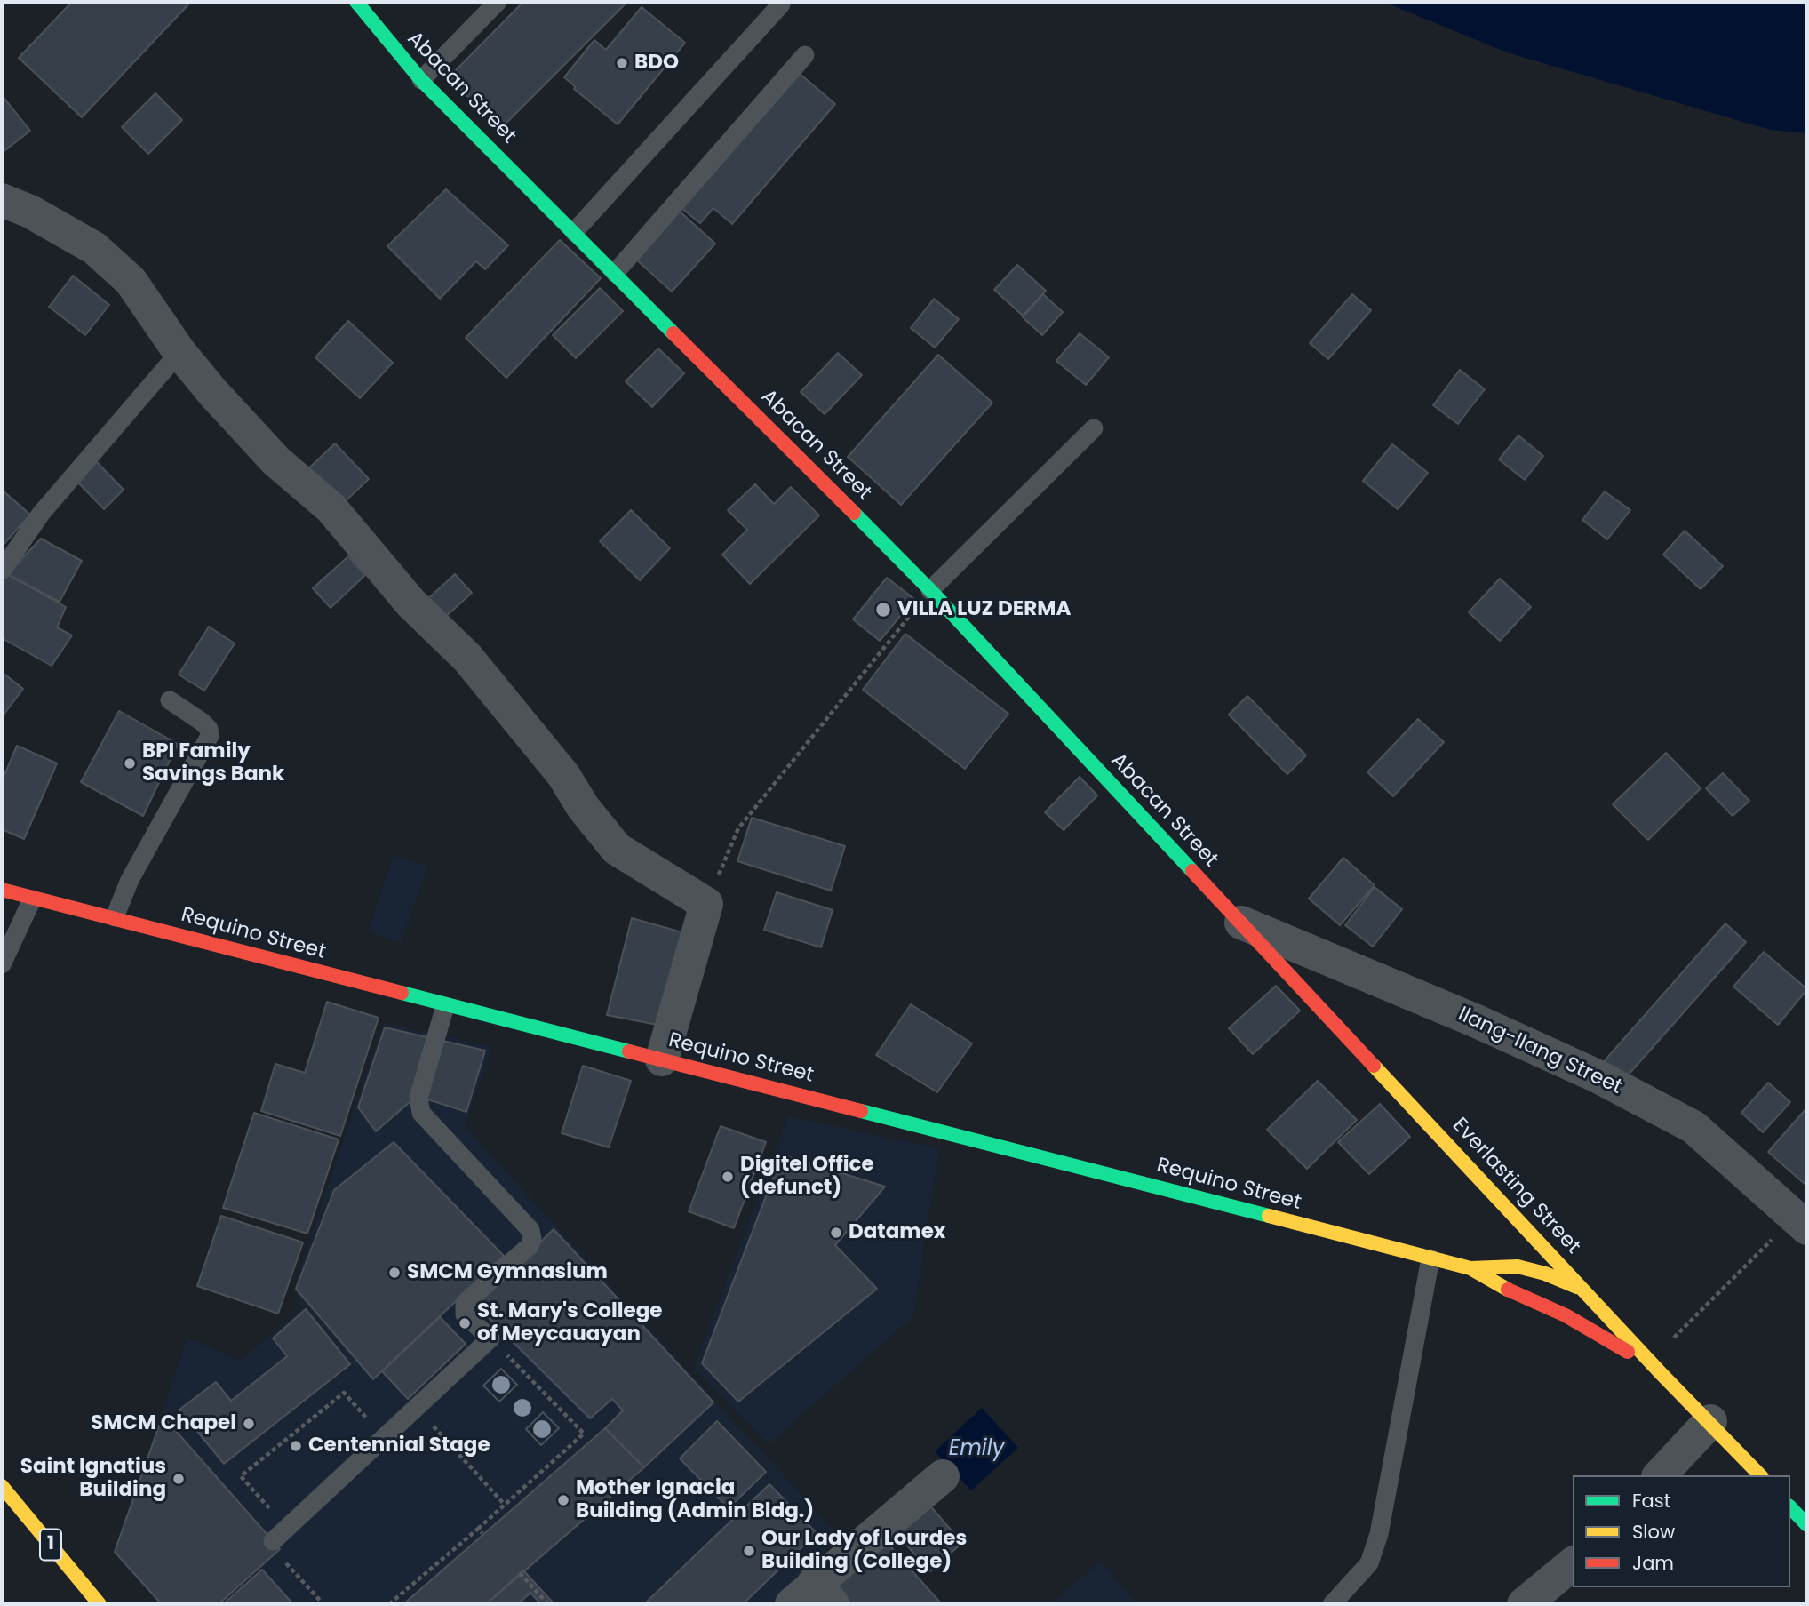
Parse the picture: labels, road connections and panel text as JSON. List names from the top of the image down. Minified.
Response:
{"streets":{"main road":["Abacan Street","Requino Street","Everlasting Street","1"],"street":["Ilang-Ilang Street"]},"crossings":[["Abacan Street","Ilang-Ilang Street"],["Abacan Street","Everlasting Street"],["Requino Street","Everlasting Street"],["Ilang-Ilang Street","Everlasting Street"]],"water":["Emily"],"places":["BDO","VILLA LUZ DERMA","BPI Family Savings Bank","Digitel Office (defunct)","Datamex","SMCM Gymnasium","St. Mary's College of Meycauayan","SMCM Chapel","Centennial Stage","Saint Ignatius Building","Mother Ignacia Building (Admin Bldg.)","Our Lady of Lourdes Building (College)"],"legend":["Fast","Slow","Jam"]}
